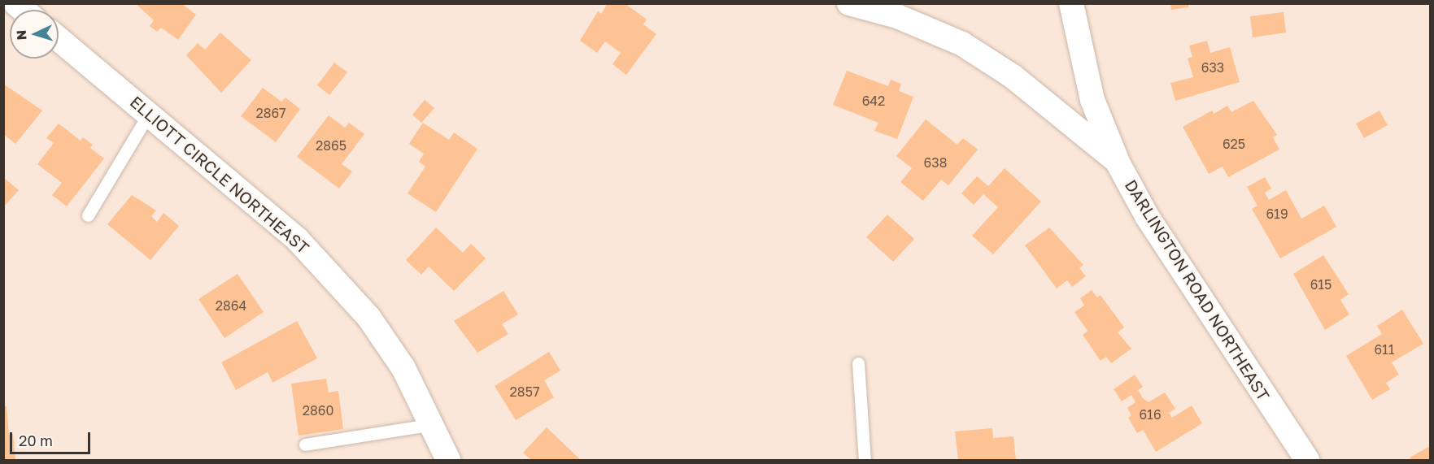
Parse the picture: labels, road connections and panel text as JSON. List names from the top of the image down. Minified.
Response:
{"streets":{"street":["ELLIOTT CIRCLE NORTHEAST","DARLINGTON ROAD NORTHEAST"]},"house_numbers":["633","642","2867","625","2865","638","619","615","2864","611","2857","2860","616"],"scale_bar":"20 m","north":"left"}
